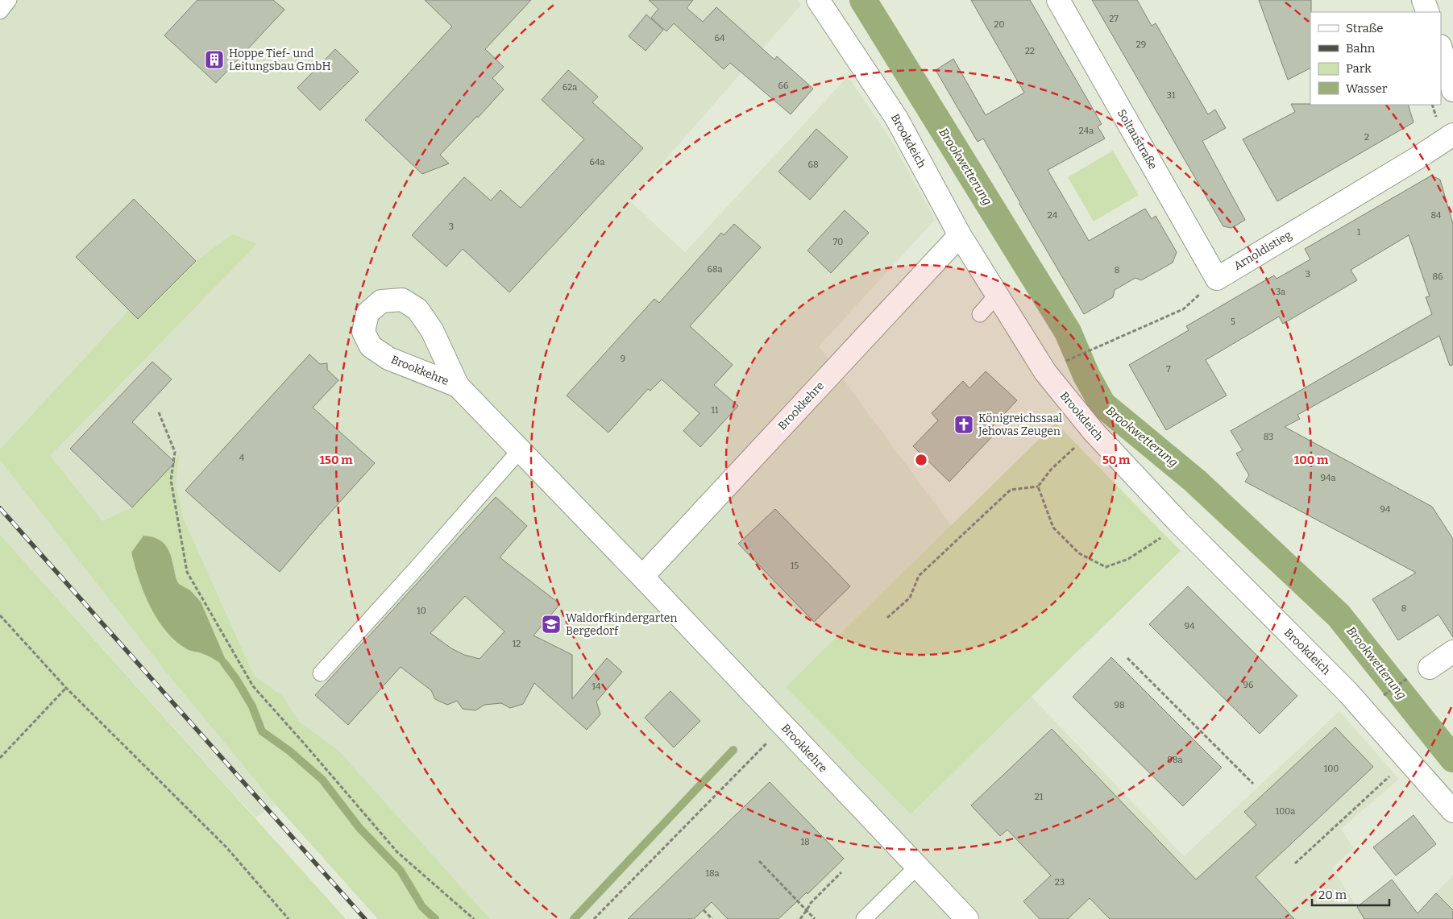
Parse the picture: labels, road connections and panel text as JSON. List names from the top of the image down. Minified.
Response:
{"streets":{"street":["Soltaustraße","Brookdeich","Arnoldistieg","Brookkehre"]},"crossings":[["Soltaustraße","Arnoldistieg"],["Brookdeich","Brookkehre"]],"water":["Brookwetterung"],"places":{"building":["Hoppe Tief- und Leitungsbau GmbH"],"church":["Königreichssaal Jehovas Zeugen"],"school or university":["Waldorfkindergarten Bergedorf"]},"house_numbers":["27","20","64","29","22","66","62a","31","24a","2","64a","68","24","84","3","1","70","68a","8","3","86","3a","5","9","7","11","83","4","94a","94","15","8","10","94","12","96","14","98","98a","100","21","100a","18","18a","23"],"legend":["Straße","Bahn","Park","Wasser"],"scale_bar":"20 m","rings":["50 m","100 m","150 m"]}
